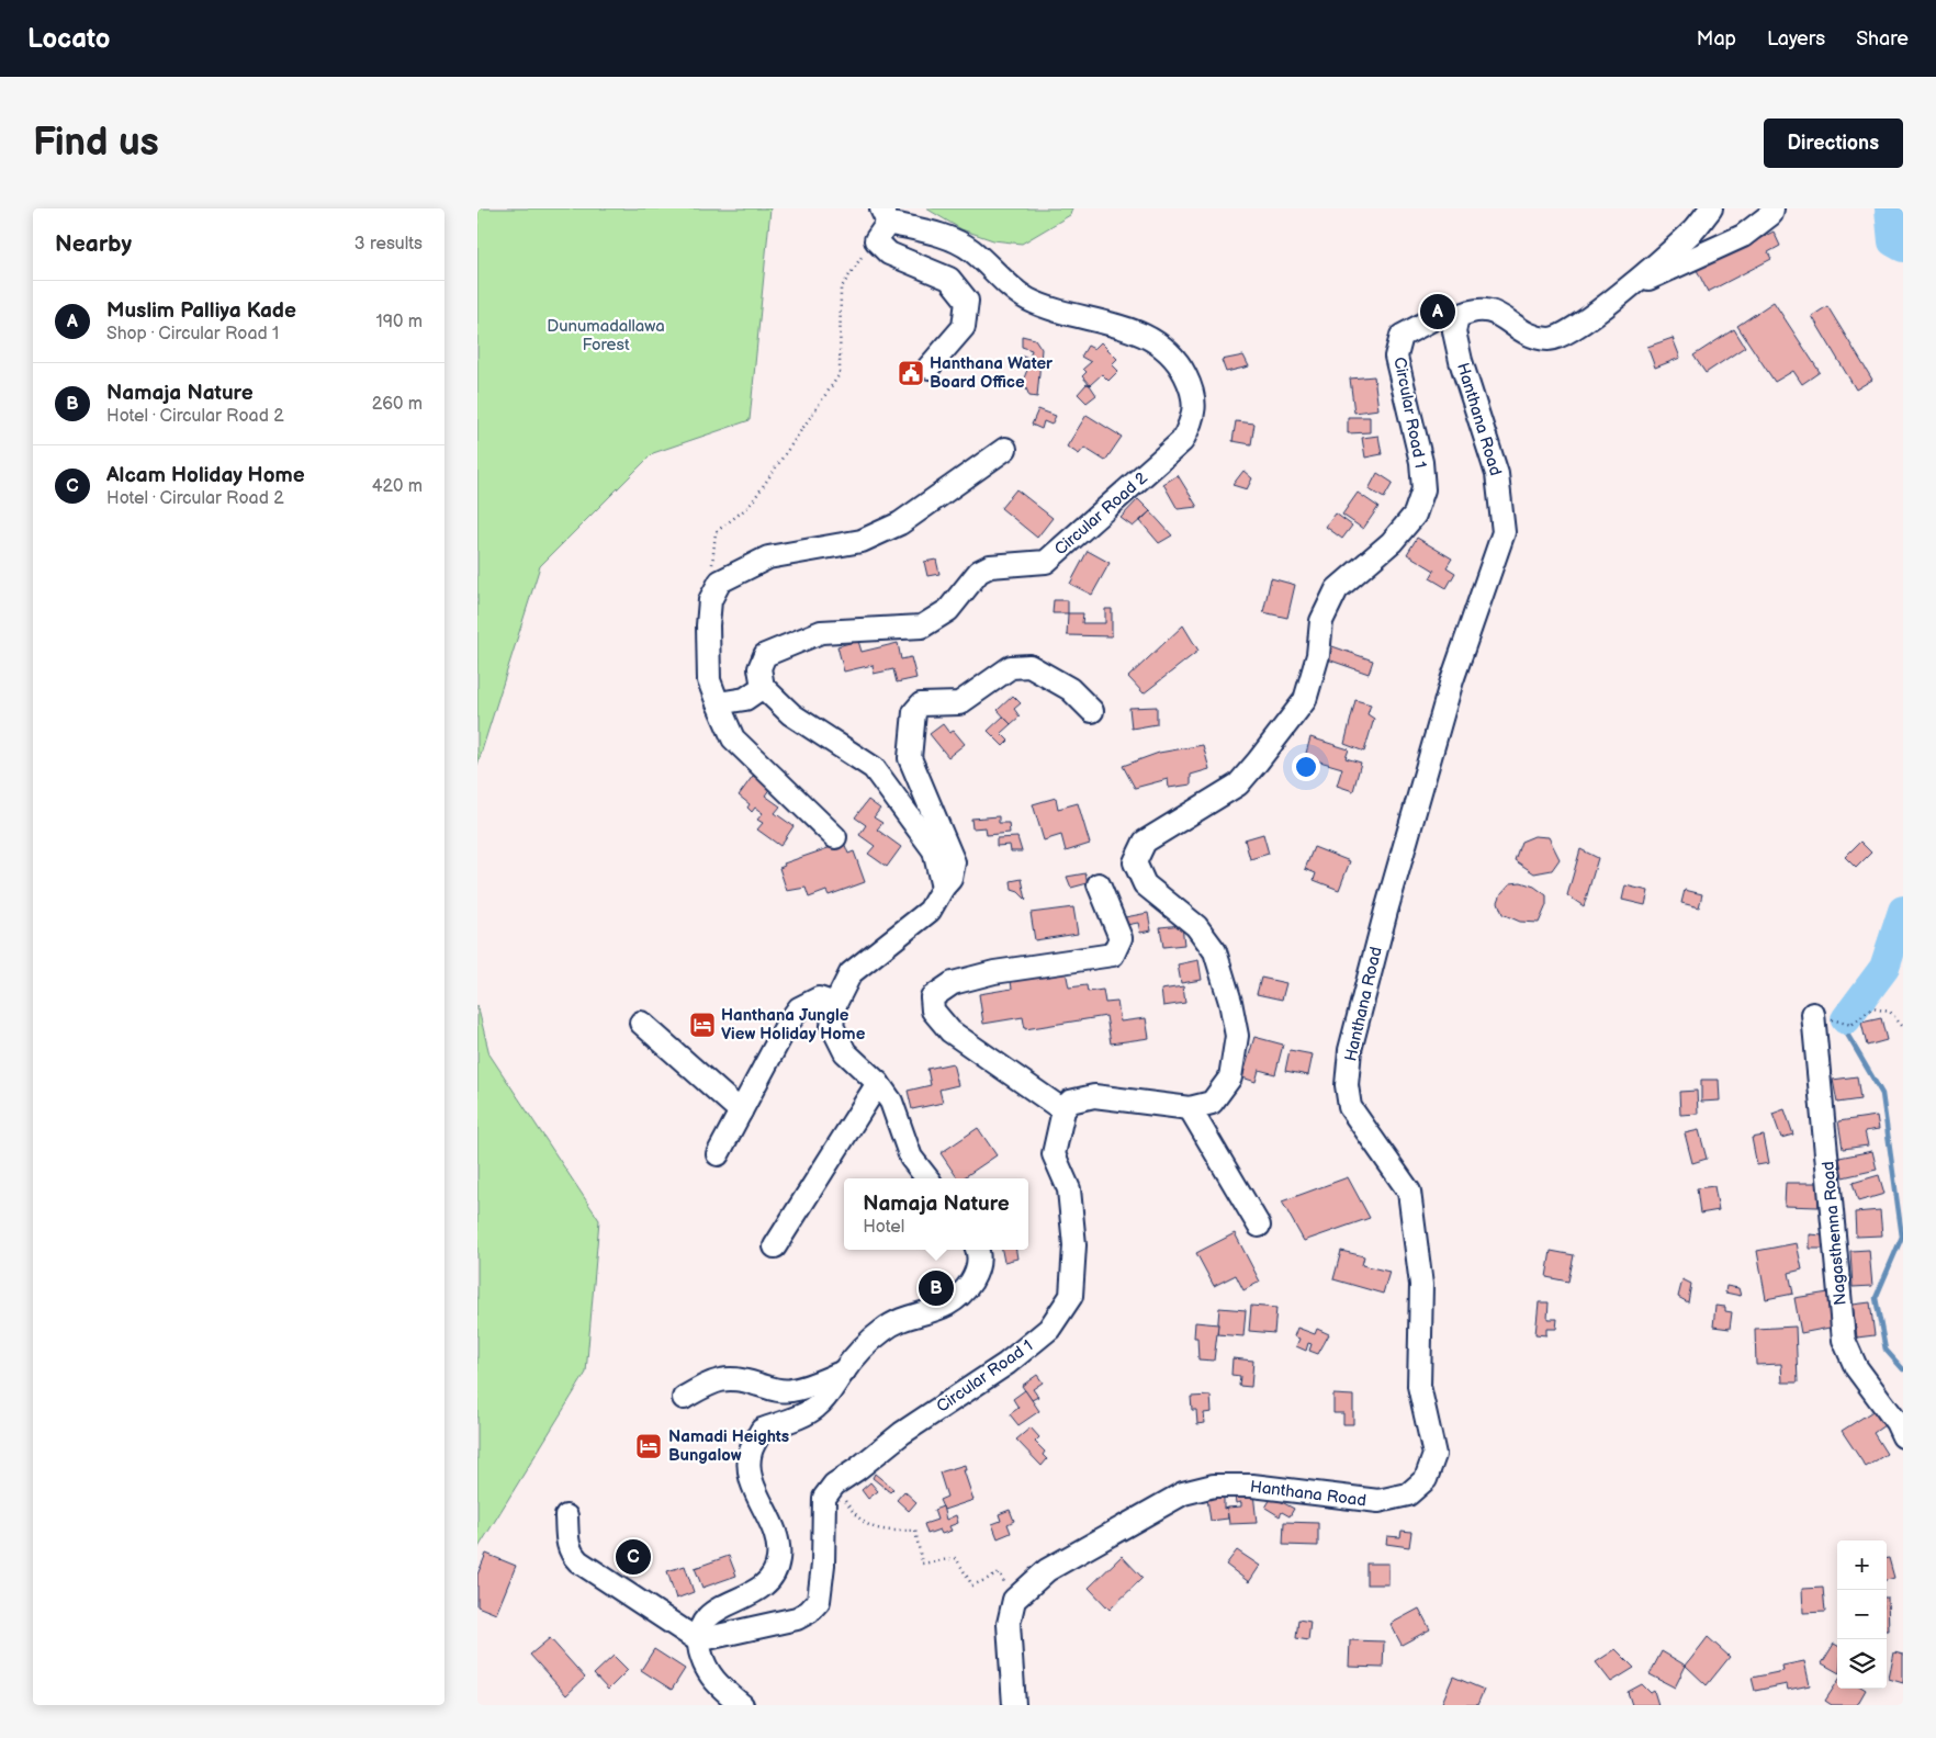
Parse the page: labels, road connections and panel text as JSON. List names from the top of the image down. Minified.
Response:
{"streets":{"street":["Circular Road 1","Hanthana Road","Circular Road 2","Nagasthenna Road"]},"crossings":[["Circular Road 1","Hanthana Road"]],"parks":["Dunumadallawa Forest"],"places":{"public building":["Hanthana Water Board Office"],"hotel":["Hanthana Jungle View Holiday Home","Namadi Heights Bungalow"]},"page":{"header":"Locato","nav":["Map","Layers","Share"],"buttons":"Directions","title":"Find us","heading":["Nearby","3 results"],"list":[{"mark":"A","name":"Muslim Palliya Kade","note":"Shop · Circular Road 1","value":"190 m"},{"mark":"B","name":"Namaja Nature","note":"Hotel · Circular Road 2","value":"260 m"},{"mark":"C","name":"Alcam Holiday Home","note":"Hotel · Circular Road 2","value":"420 m"}],"pins":["A","B","C"],"popup":["Namaja Nature","Hotel"],"map_buttons":["+","−"]}}
